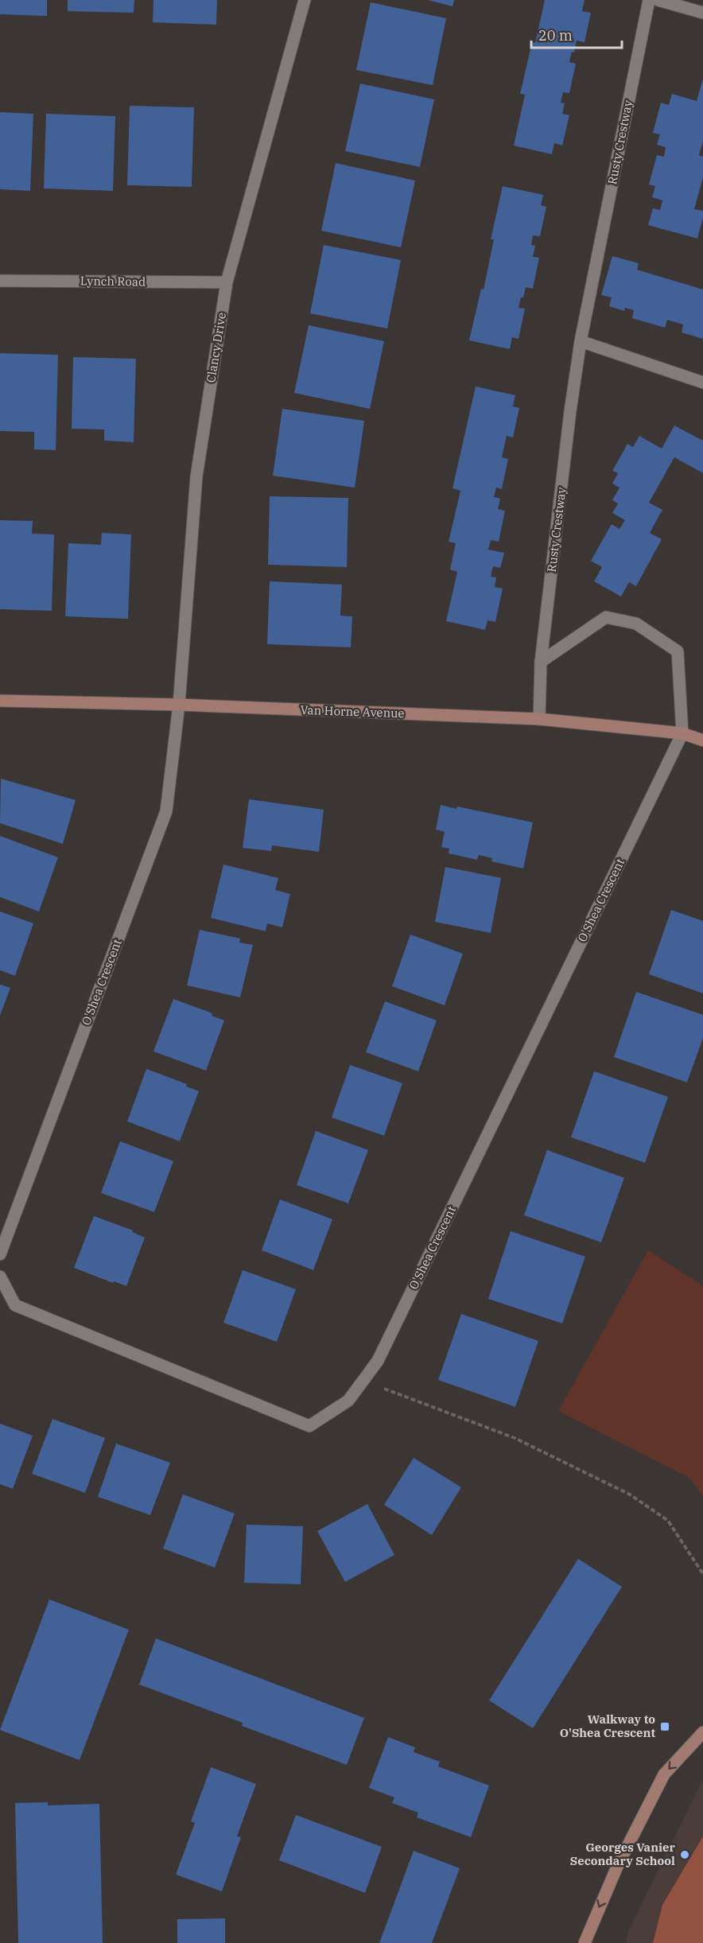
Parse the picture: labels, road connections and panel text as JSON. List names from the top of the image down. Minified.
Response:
{"streets":{"street":["Rusty Crestway","Lynch Road","Clancy Drive","Van Horne Avenue","O'Shea Crescent"]},"crossings":[["Rusty Crestway","Van Horne Avenue"],["Lynch Road","Clancy Drive"],["Clancy Drive","Van Horne Avenue"],["Clancy Drive","O'Shea Crescent"],["Van Horne Avenue","O'Shea Crescent"]],"places":{"transit":["Walkway to O'Shea Crescent"],"other":["Georges Vanier Secondary School"]},"scale_bar":"20 m"}
